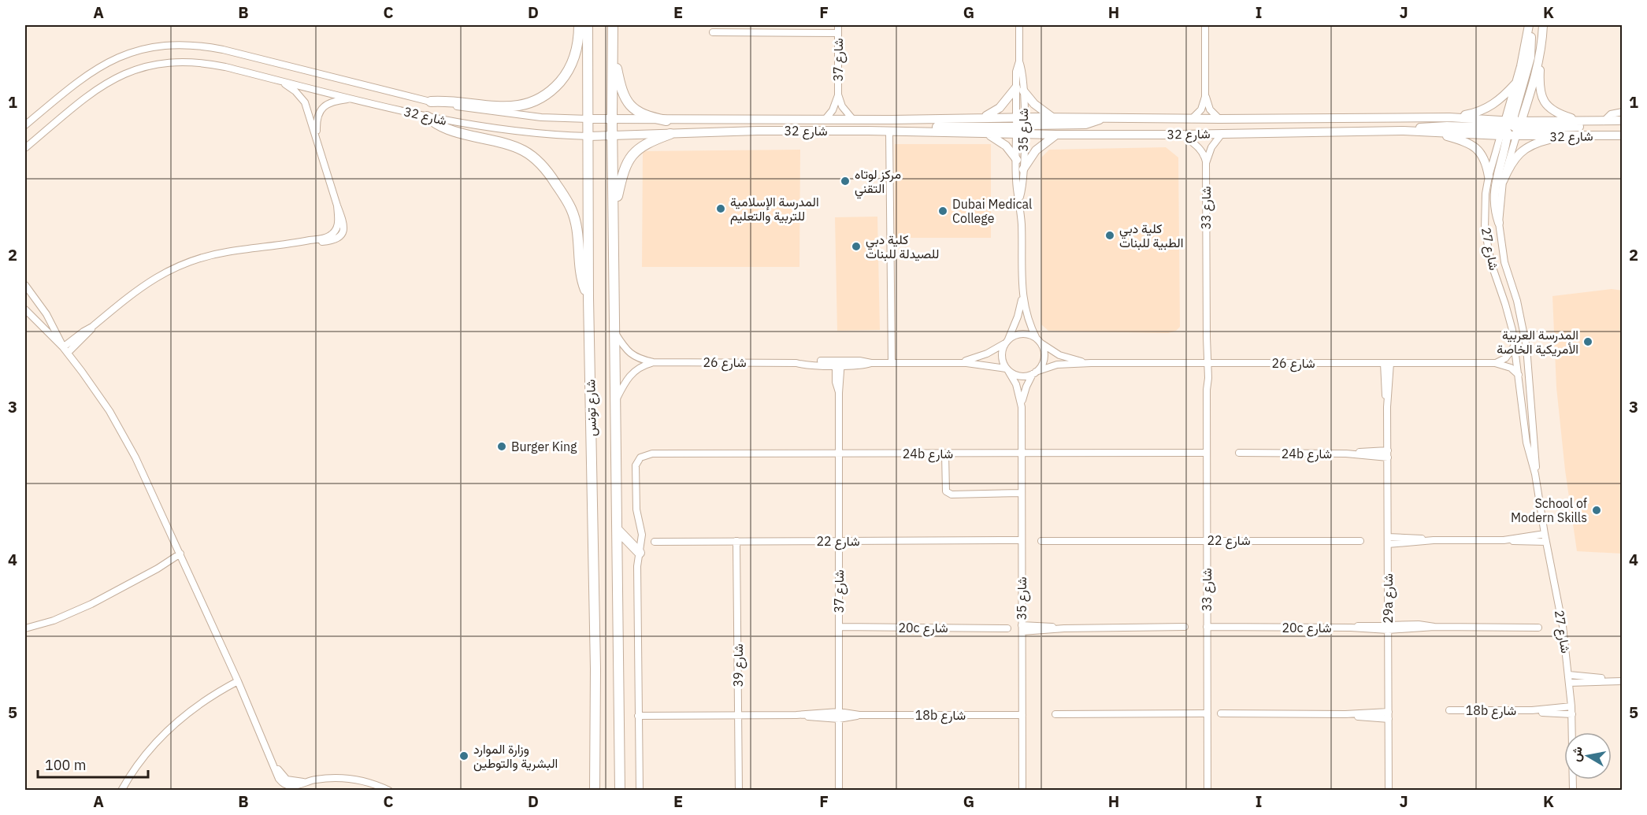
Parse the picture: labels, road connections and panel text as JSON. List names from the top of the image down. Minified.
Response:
{"streets":{"main road":["شارع تونس"],"street":["شارع 37","شارع 32","شارع 35","شارع 33","شارع 27","شارع 26","24b شارع","شارع 22","29a شارع","20c شارع","شارع 39","18b شارع"]},"crossings":[["شارع 37","شارع 32"],["شارع 37","شارع 26"],["شارع 37","24b شارع"],["شارع 37","شارع 22"],["شارع 37","20c شارع"],["شارع 37","18b شارع"],["شارع 32","شارع 35"],["شارع 32","شارع 33"],["شارع 32","شارع 27"],["شارع 32","شارع تونس"],["شارع 35","شارع 26"],["شارع 35","24b شارع"],["شارع 35","شارع 22"],["شارع 35","18b شارع"],["شارع 33","شارع 26"],["شارع 33","24b شارع"],["شارع 33","شارع 22"],["شارع 33","20c شارع"],["شارع 27","شارع 26"],["شارع 27","18b شارع"],["شارع 26","شارع تونس"],["شارع 26","29a شارع"],["24b شارع","29a شارع"],["شارع 22","شارع 39"],["29a شارع","20c شارع"],["شارع 39","18b شارع"]],"places":["مركز لوتاه التقني","المدرسة الإسلامية للتربية والتعليم","Dubai Medical College","كلية دبي الطبية للبنات","كلية دبي للصيدلة للبنات","المدرسة العربية الأمريكية الخاصة","Burger King","School of Modern Skills","وزارة الموارد البشرية والتوطين"],"scale_bar":"100 m","north":"left","grid":{"columns":["A","B","C","D","E","F","G","H","I","J","K"],"rows":["1","2","3","4","5"]}}
